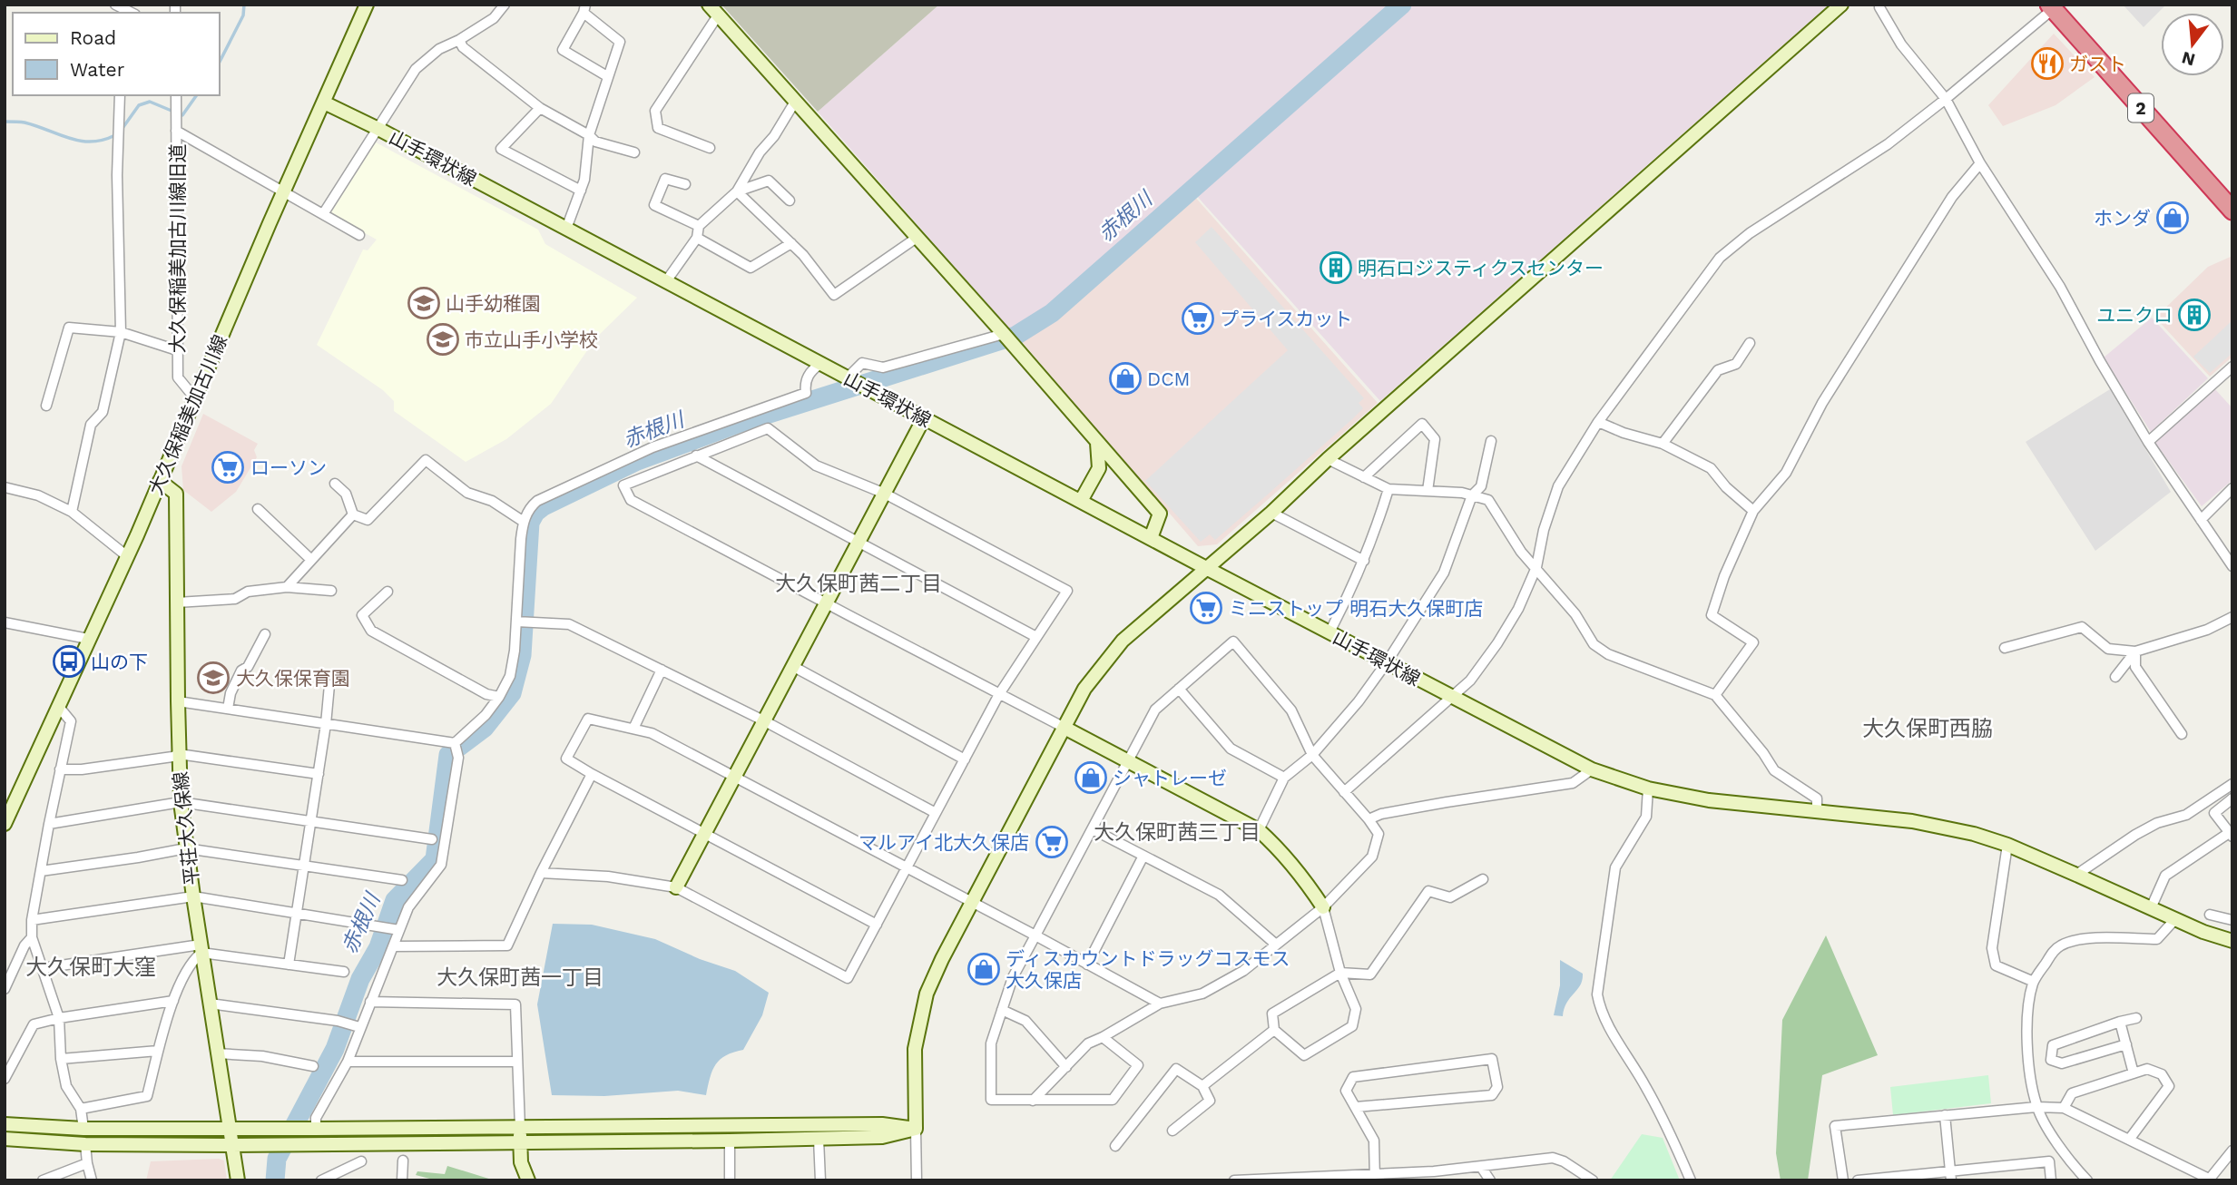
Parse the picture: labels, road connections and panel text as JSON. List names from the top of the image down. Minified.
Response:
{"streets":{"highway":["2"],"street":["山手環状線","大久保稲美加古川線旧道","大久保稲美加古川線","平荘大久保線"]},"crossings":[["山手環状線","大久保稲美加古川線"],["大久保稲美加古川線旧道","大久保稲美加古川線"],["大久保稲美加古川線","平荘大久保線"]],"districts":["大久保町茜二丁目","大久保町西脇","大久保町茜三丁目","大久保町大窪","大久保町茜一丁目"],"water":["赤根川"],"places":{"restaurant":["ガスト"],"shop":["ホンダ","DCM","シャトレーゼ","ディスカウントドラッグコスモス 大久保店"],"building":["明石ロジスティクスセンター","ユニクロ"],"school or university":["山手幼稚園","市立山手小学校","大久保保育園"],"supermarket":["プライスカット","ローソン","ミニストップ 明石大久保町店","マルアイ北大久保店"],"bus stop":["山の下"]},"legend":["Road","Water"],"north":"bottom"}
